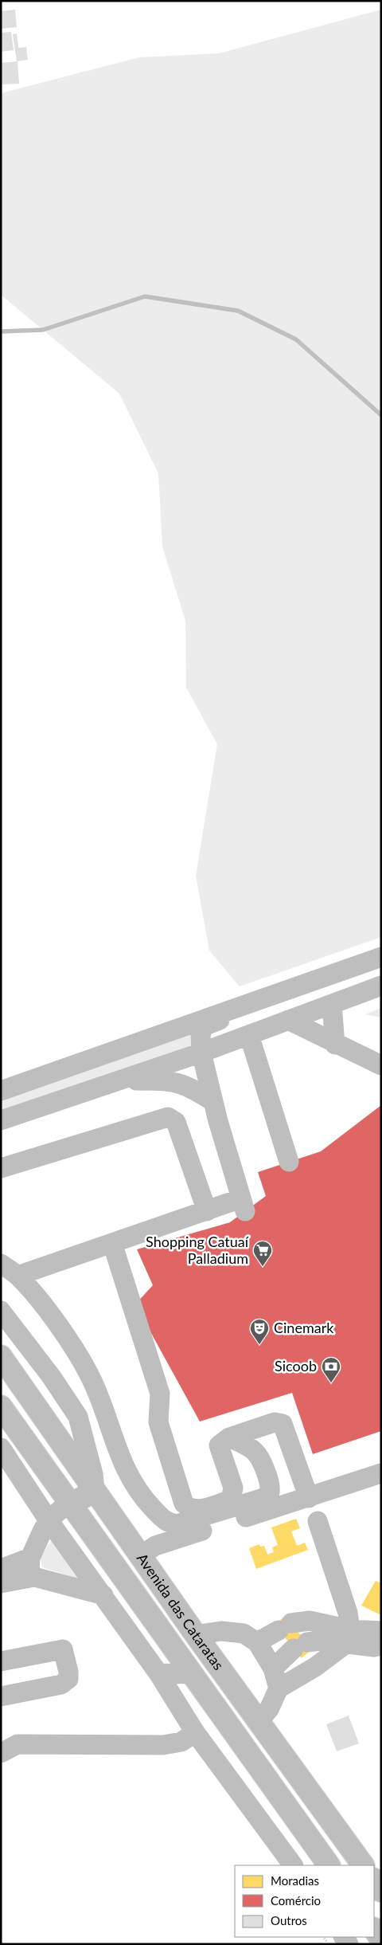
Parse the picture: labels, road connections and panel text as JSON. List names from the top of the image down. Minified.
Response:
{"streets":{"main road":["Avenida das Cataratas"]},"places":{"supermarket":["Shopping Catuaí Palladium"],"theatre":["Cinemark"],"bank":["Sicoob"]},"legend":["Moradias","Comércio","Outros"]}
